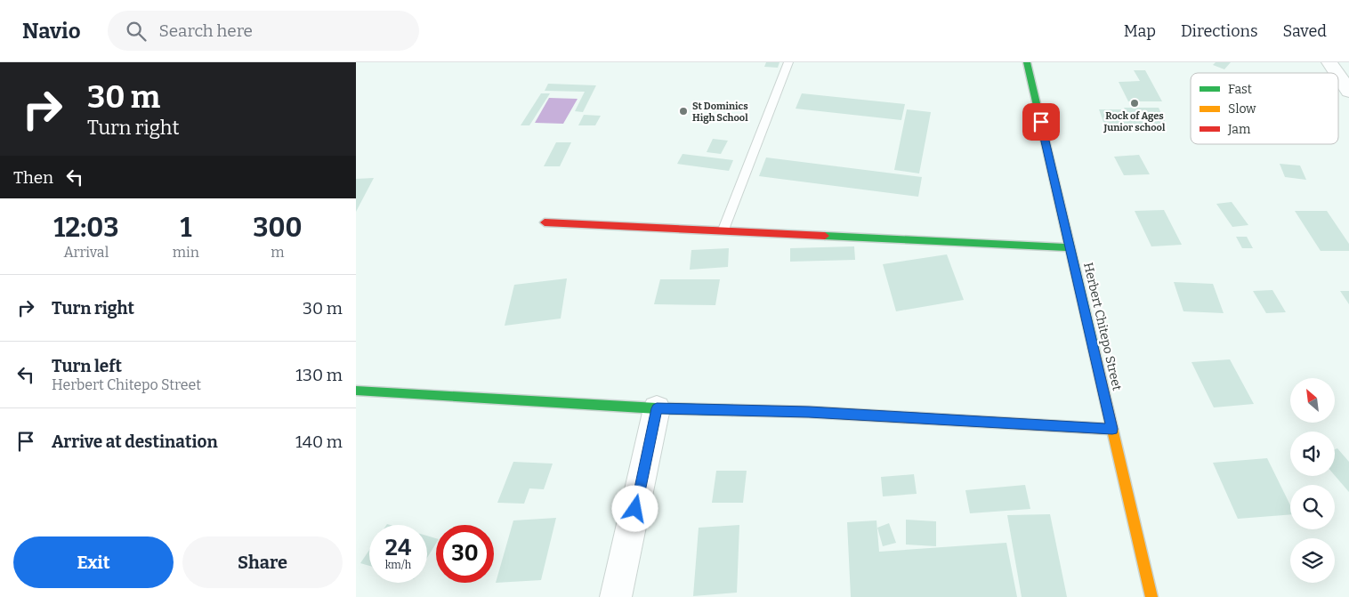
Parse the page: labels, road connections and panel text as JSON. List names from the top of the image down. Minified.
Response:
{"streets":{"street":["Herbert Chitepo Street"]},"places":["Rock of Ages Junior school","St Dominics High School"],"legend":["Fast","Slow","Jam"],"north":"top left","page":{"header":"Navio","search":"Search here","nav":["Map","Directions","Saved"],"turn":["30 m","Turn right"],"then":"Then","eta":["12:03","Arrival","1","min","300","m"],"list":[{"name":"Turn right","value":"30 m"},{"name":"Turn left","note":"Herbert Chitepo Street","value":"130 m"},{"name":"Arrive at destination","value":"140 m"}],"speed":"24 km/h","limit":"30","buttons":["Exit","Share"]}}
